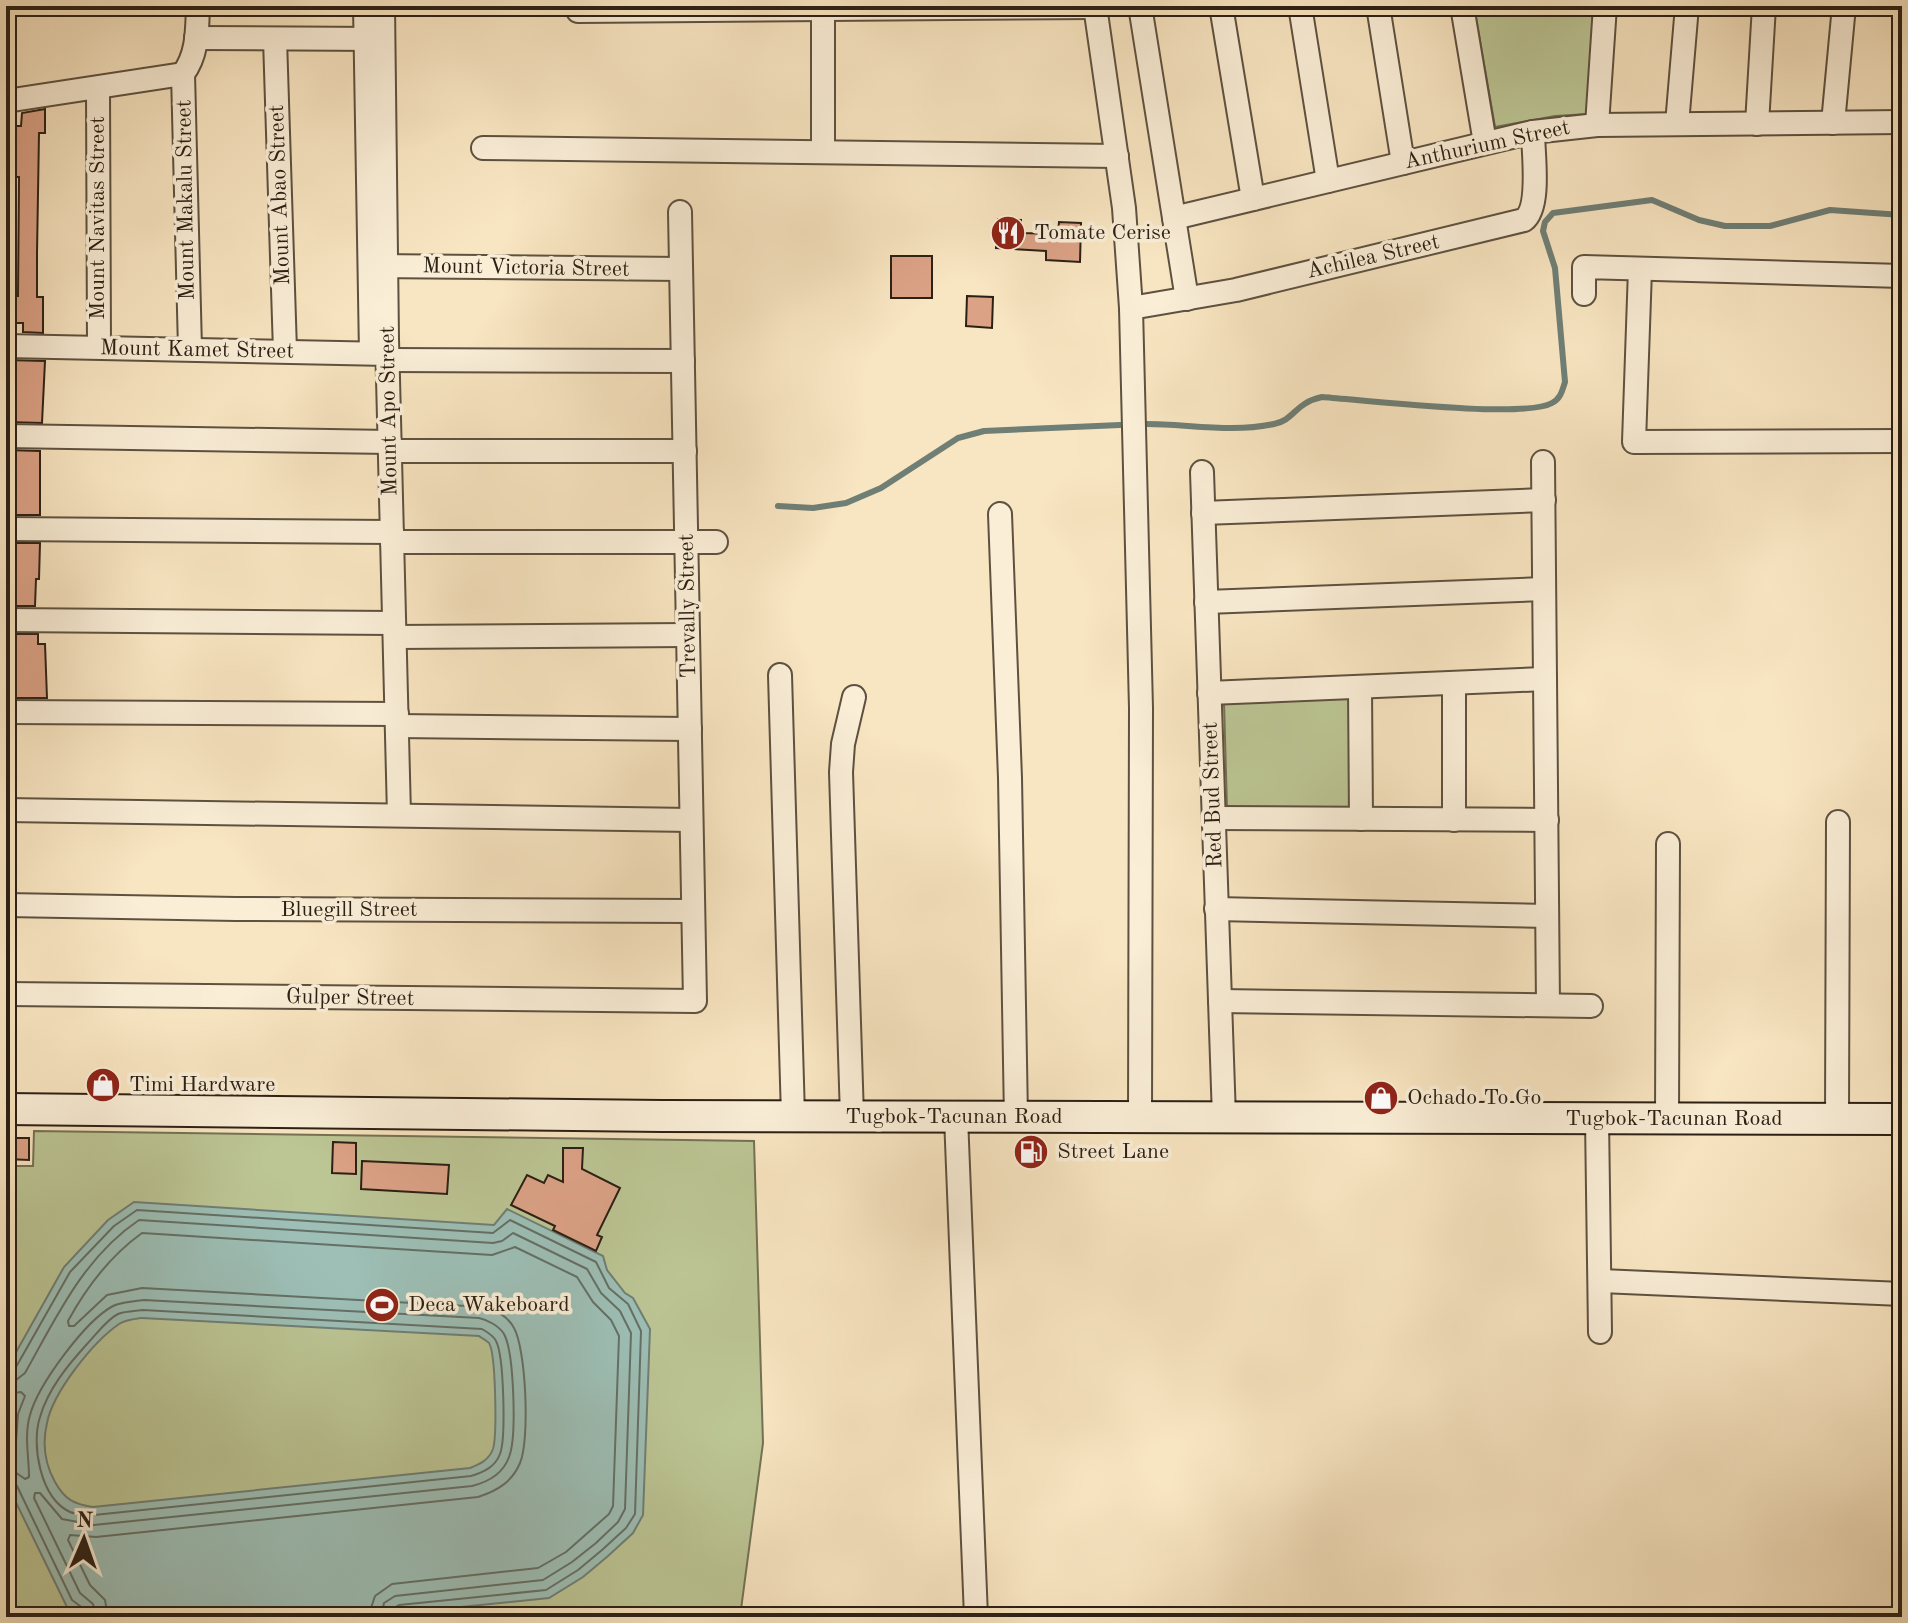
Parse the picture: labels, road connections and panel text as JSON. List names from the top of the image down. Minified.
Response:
{"streets":{"street":["Anthurium Street","Mount Abao Street","Mount Makalu Street","Mount Navitas Street","Achilea Street","Mount Victoria Street","Mount Kamet Street","Mount Apo Street","Trevally Street","Red Bud Street","Bluegill Street","Gulper Street","Tugbok-Tacunan Road"]},"crossings":[["Anthurium Street","Achilea Street"],["Mount Abao Street","Mount Kamet Street"],["Mount Makalu Street","Mount Kamet Street"],["Mount Navitas Street","Mount Kamet Street"],["Mount Victoria Street","Mount Apo Street"],["Mount Victoria Street","Trevally Street"],["Mount Kamet Street","Mount Apo Street"],["Mount Kamet Street","Trevally Street"],["Trevally Street","Bluegill Street"],["Trevally Street","Gulper Street"],["Red Bud Street","Tugbok-Tacunan Road"]],"places":{"restaurant":["Tomate Cerise"],"shop":["Timi Hardware","Ochado To Go"],"fuel station":["Street Lane"],"sports":["Deca Wakeboard"]},"north":"top"}
